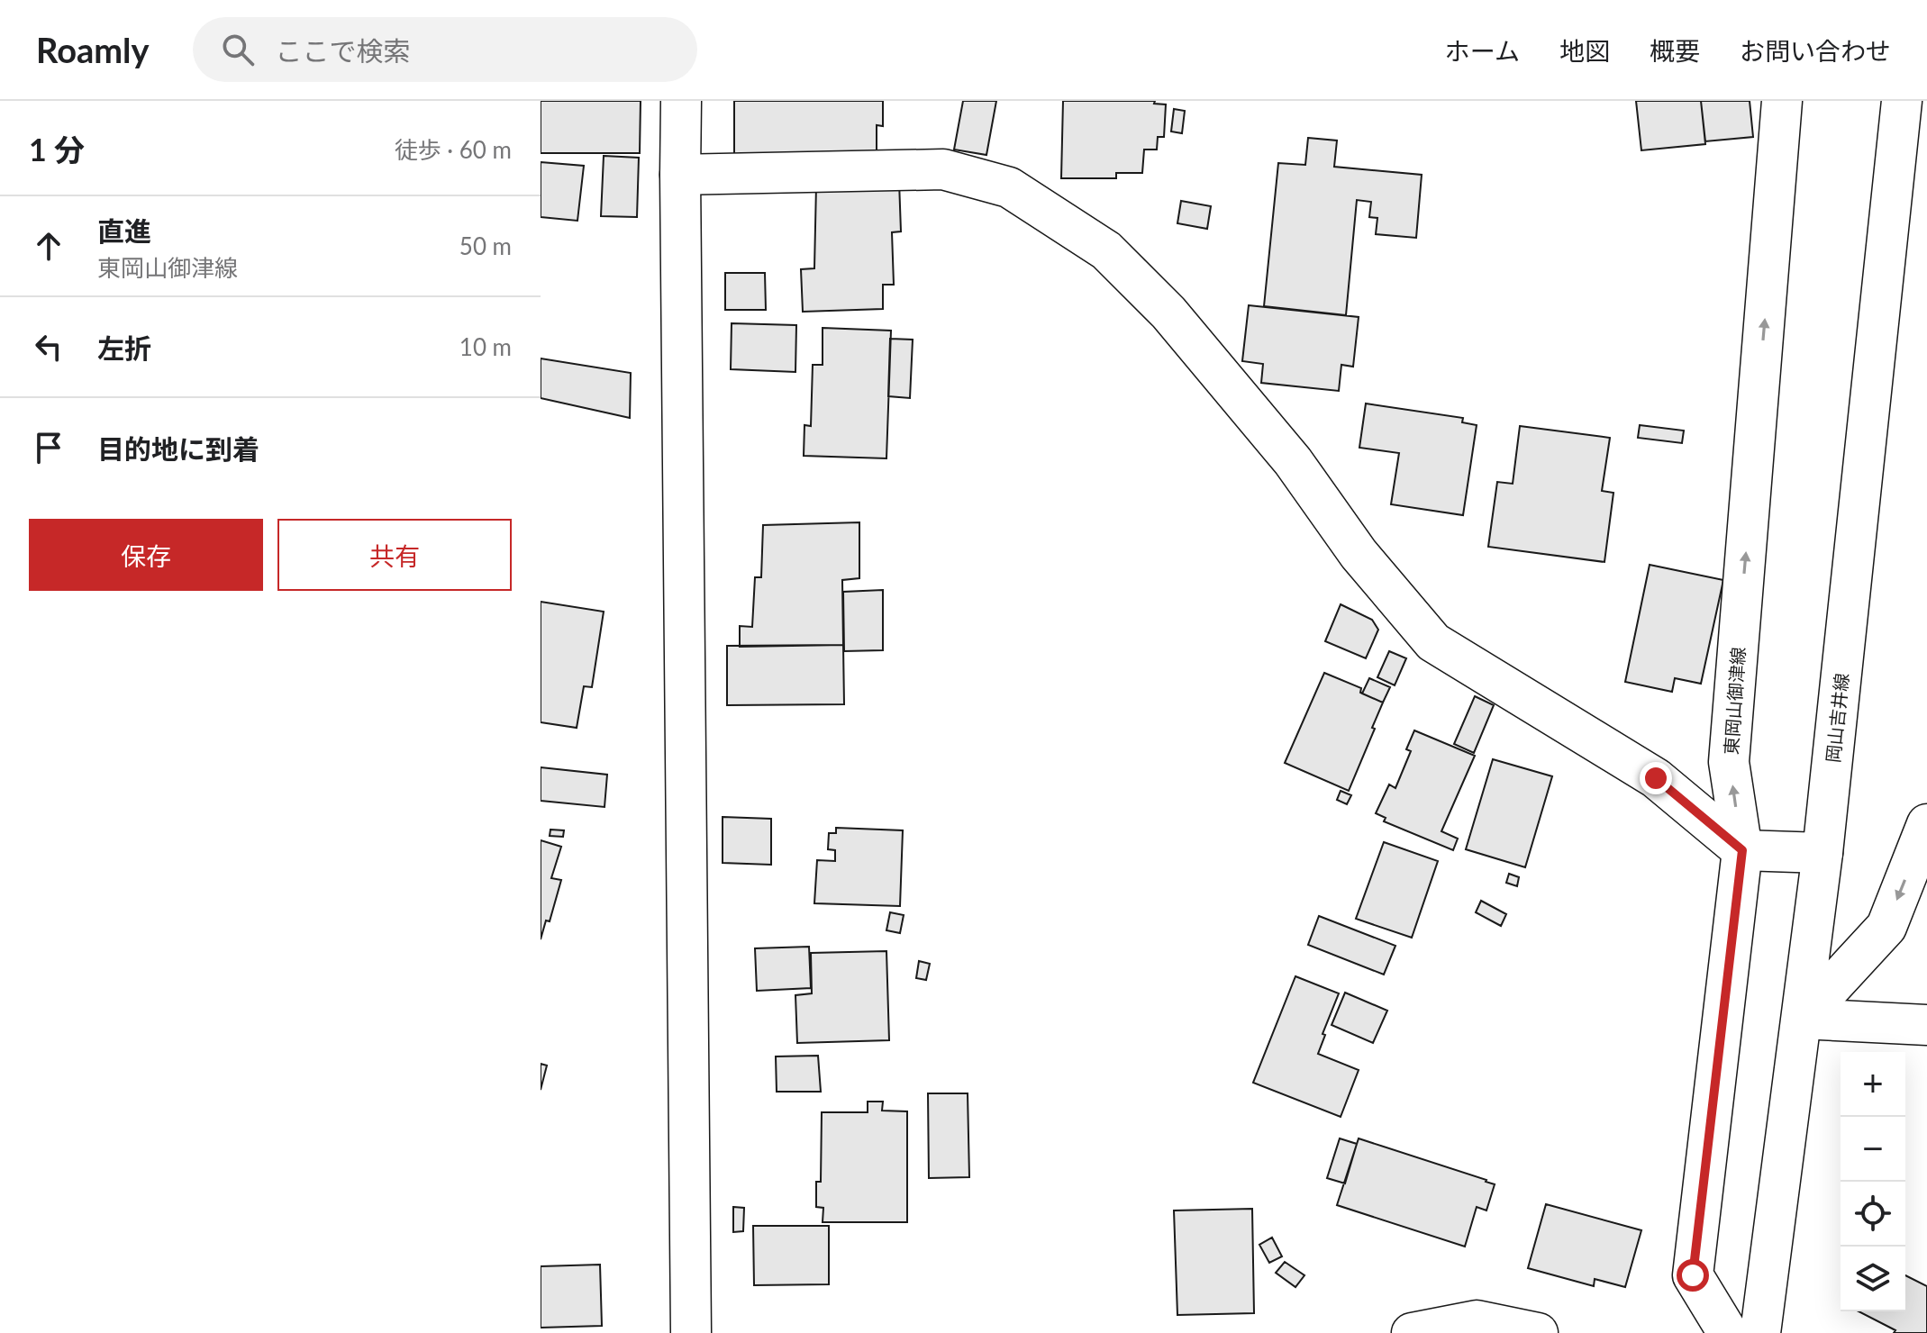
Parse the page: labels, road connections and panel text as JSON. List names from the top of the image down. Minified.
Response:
{"streets":{"street":["東岡山御津線","岡山吉井線"]},"one_way":["東岡山御津線"],"page":{"header":"Roamly","search":"ここで検索","nav":["ホーム","地図","概要","お問い合わせ"],"heading":["1 分","徒歩 · 60 m"],"list":[["直進","東岡山御津線","50 m"],["左折","10 m"],"目的地に到着"],"buttons":["保存","共有"],"map_buttons":["+","−"]}}
